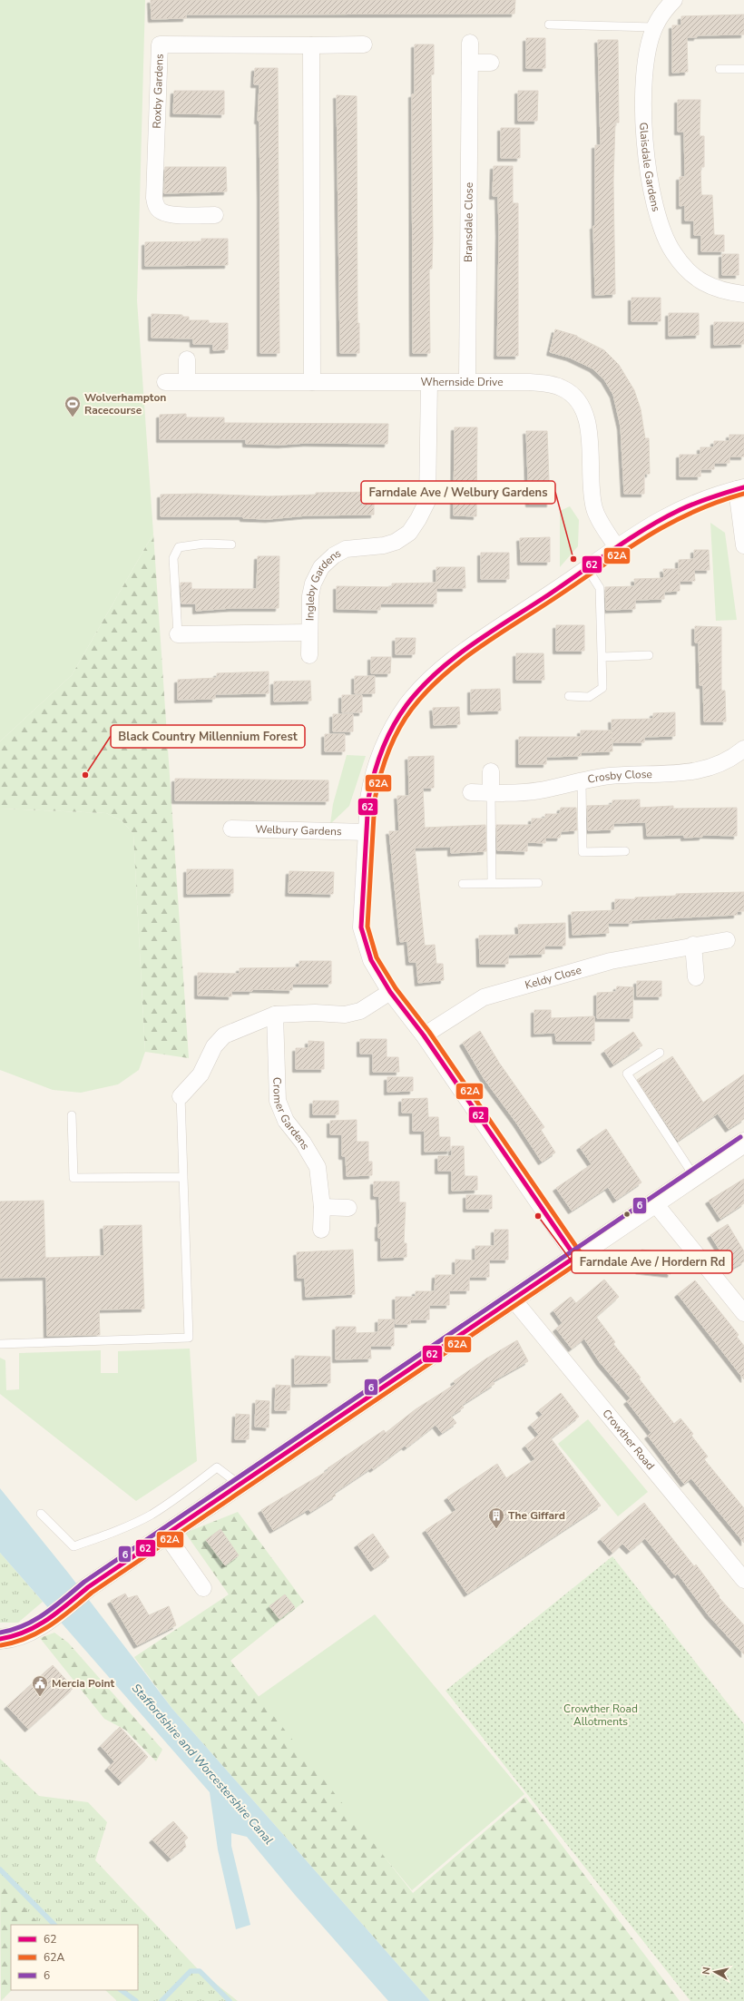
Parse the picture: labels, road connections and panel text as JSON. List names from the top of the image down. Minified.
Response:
{"streets":{"street":["Roxby Gardens","Glaisdale Gardens","Bransdale Close","Whernside Drive","Ingleby Gardens","Crosby Close","Welbury Gardens","Keldy Close","Cromer Gardens","Crowther Road"]},"crossings":[["Bransdale Close","Whernside Drive"],["Whernside Drive","Ingleby Gardens"]],"water":["Staffordshire and Worcestershire Canal"],"parks":["Crowther Road Allotments"],"places":{"sports":["Wolverhampton Racecourse"],"other":["Farndale Ave / Welbury Gardens","Black Country Millennium Forest","Farndale Ave / Hordern Rd"],"building":["The Giffard"],"public building":["Mercia Point"]},"lines":["transit line 62","transit line 62A","transit line 6"],"legend":["62","62A","6"],"north":"left"}
